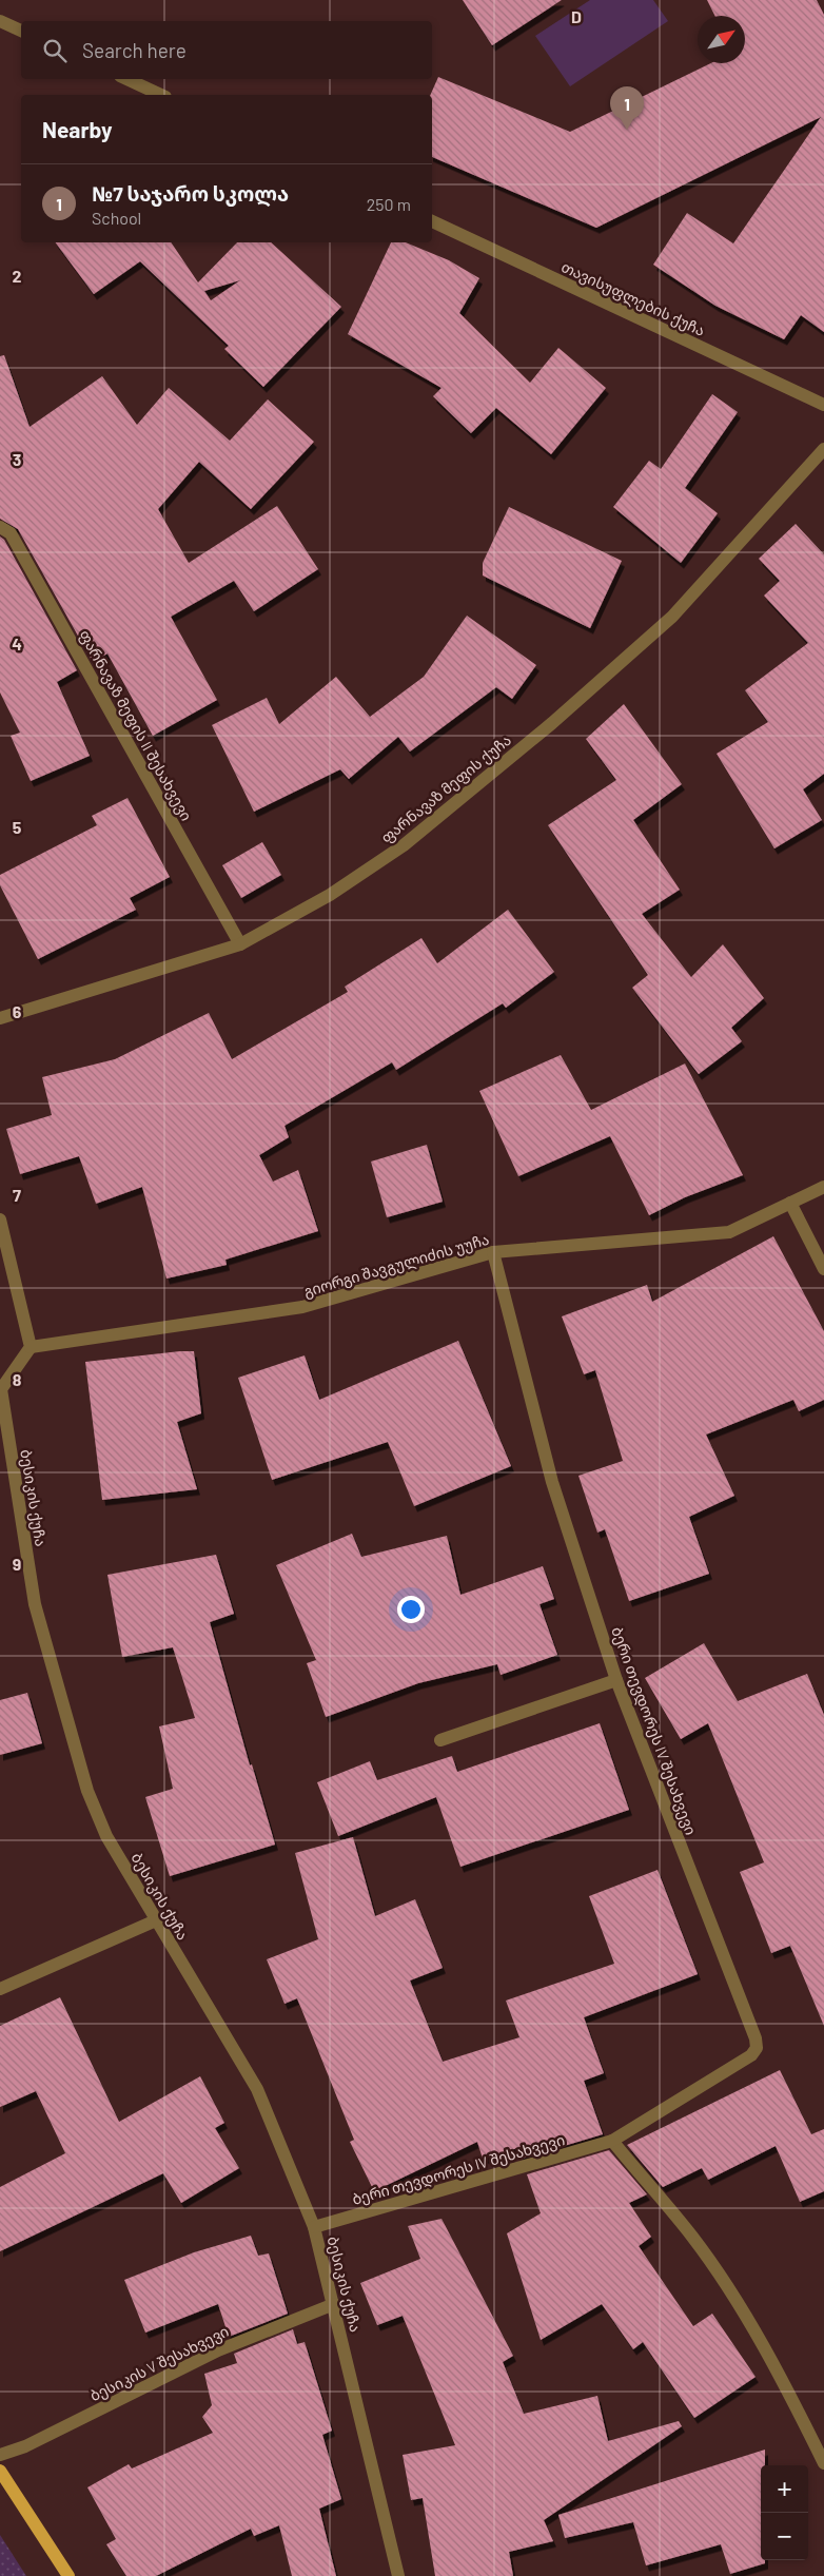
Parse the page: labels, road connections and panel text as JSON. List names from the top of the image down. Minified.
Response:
{"streets":{"street":["თავისუფლების ქუჩა","ფარნავაზ მეფის II შესახვევი","ფარნავაზ მეფის ქუჩა","გიორგი შავგულიძის უუჩა","ბესიკის ქუჩა","ბერი თევდორეს IV შესახვევი","ბესიკის V შესახვევი"]},"crossings":[["ფარნავაზ მეფის II შესახვევი","ფარნავაზ მეფის ქუჩა"],["გიორგი შავგულიძის უუჩა","ბესიკის ქუჩა"],["გიორგი შავგულიძის უუჩა","ბერი თევდორეს IV შესახვევი"],["ბესიკის ქუჩა","ბერი თევდორეს IV შესახვევი"],["ბესიკის ქუჩა","ბესიკის V შესახვევი"]],"north":"top right","page":{"search":"Search here","pins":"1","heading":"Nearby","list":[{"mark":"1","name":"№7 საჯარო სკოლა","note":"School","value":"250 m"}],"map_buttons":["+","−"]},"grid":{"columns":["D"],"rows":["2","3","4","5","6","7","8","9"]}}
